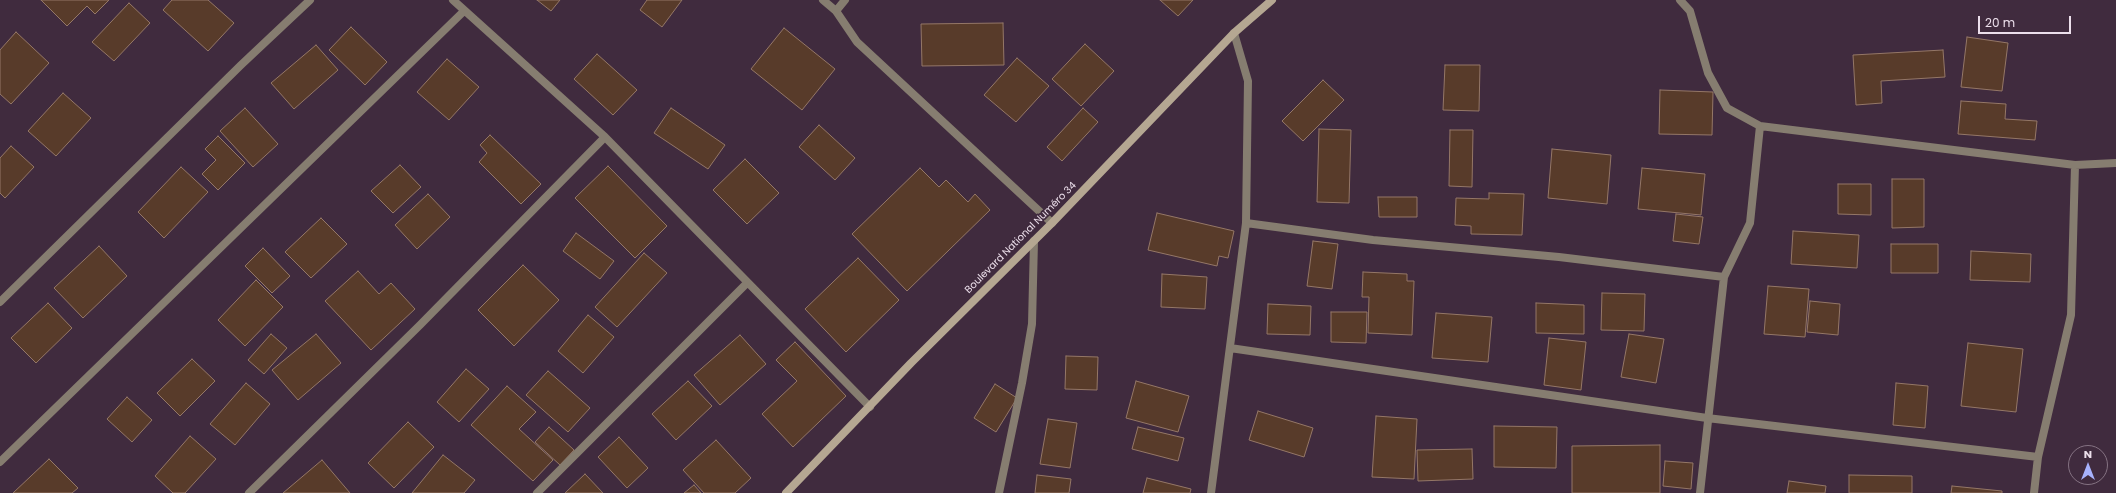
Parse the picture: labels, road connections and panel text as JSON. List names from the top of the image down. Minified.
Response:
{"streets":{"main road":["Boulevard National Numéro 34"]},"scale_bar":"20 m","north":"top"}
